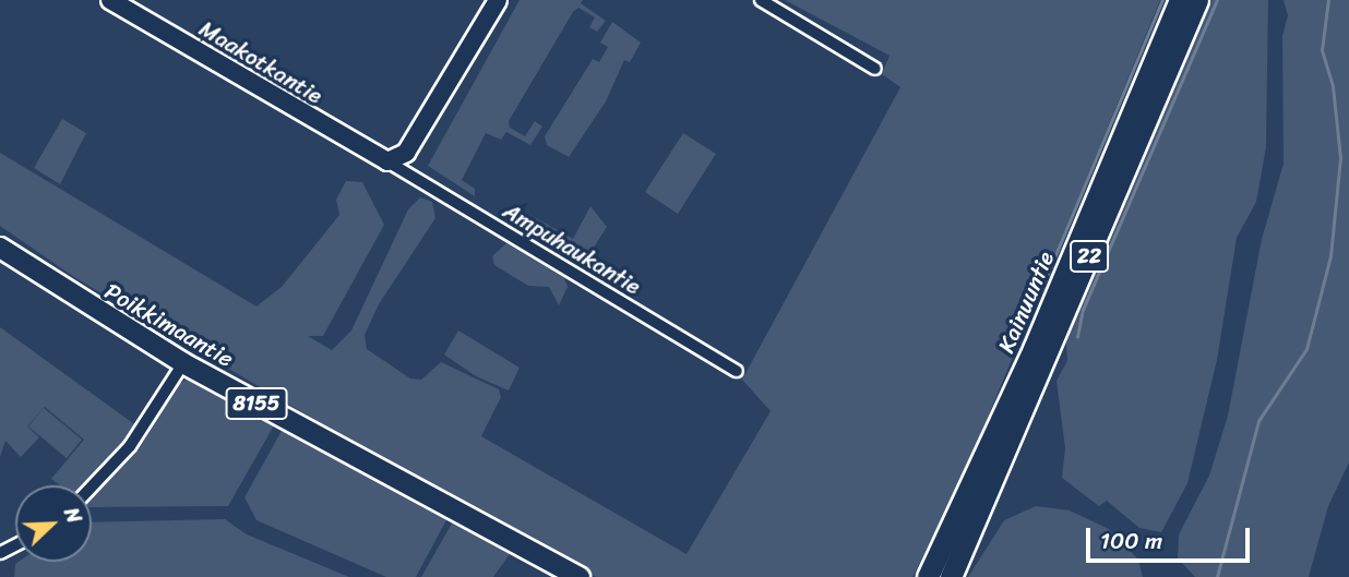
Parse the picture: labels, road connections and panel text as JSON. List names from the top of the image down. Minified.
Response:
{"streets":{"highway":["22","Kainuuntie"],"main road":["Poikkimaantie","8155"],"street":["Maakotkantie","Ampuhaukantie"]},"crossings":[["Maakotkantie","Ampuhaukantie"]],"scale_bar":"100 m","north":"top right"}
